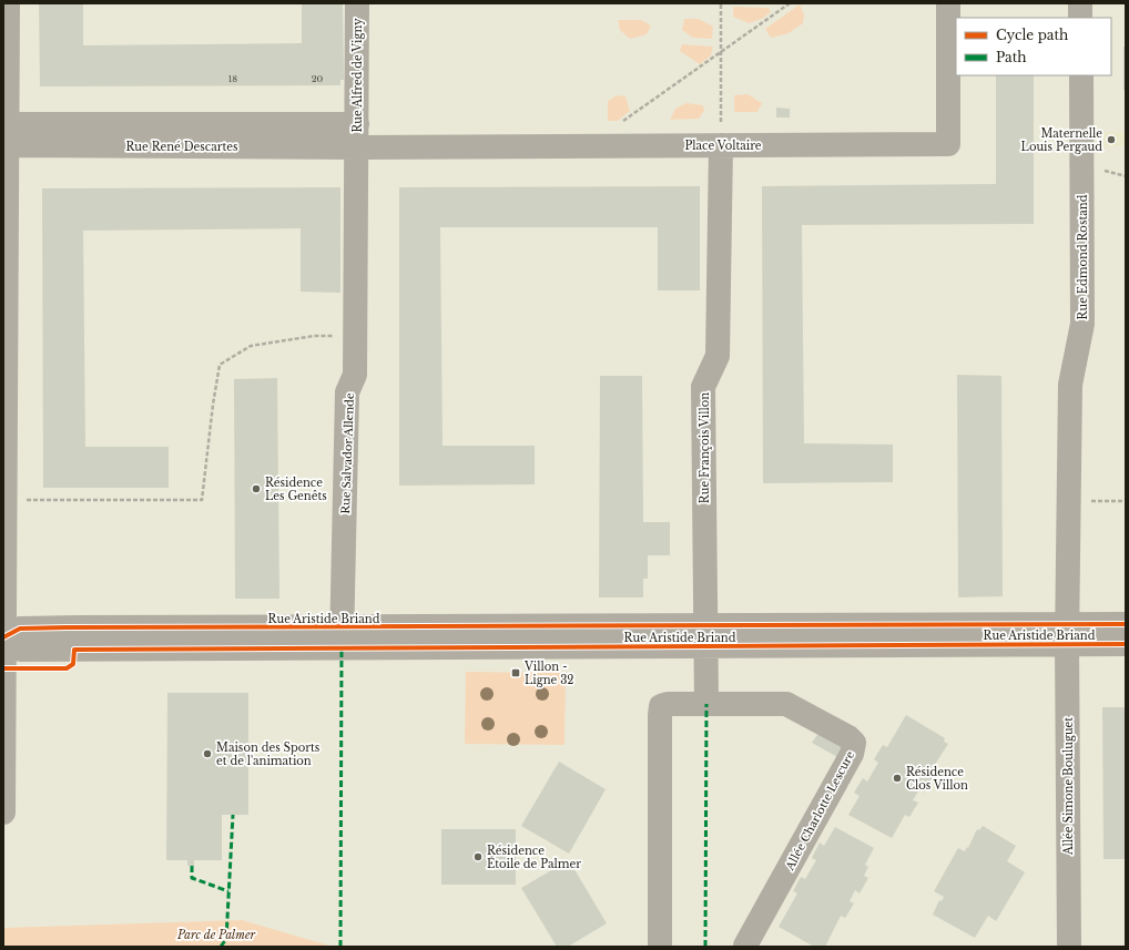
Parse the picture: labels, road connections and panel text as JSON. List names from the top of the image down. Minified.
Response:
{"streets":{"street":["Rue Alfred de Vigny","Place Voltaire","Rue René Descartes","Rue Edmond Rostand","Rue François Villon","Rue Salvador Allende","Rue Aristide Briand","Allée Simone Bouluguet","Allée Charlotte Lescure"]},"crossings":[["Rue Alfred de Vigny","Place Voltaire"],["Rue Alfred de Vigny","Rue René Descartes"],["Rue Alfred de Vigny","Rue Salvador Allende"],["Place Voltaire","Rue René Descartes"],["Place Voltaire","Rue François Villon"],["Place Voltaire","Rue Salvador Allende"],["Rue René Descartes","Rue Salvador Allende"],["Rue Edmond Rostand","Rue Aristide Briand"],["Rue Edmond Rostand","Allée Simone Bouluguet"],["Rue François Villon","Rue Aristide Briand"],["Rue Salvador Allende","Rue Aristide Briand"],["Rue Aristide Briand","Allée Simone Bouluguet"]],"parks":["Parc de Palmer"],"places":{"other":["Maternelle Louis Pergaud","Résidence Les Genêts","Maison des Sports et de l'animation","Résidence Clos Villon","Résidence Étoile de Palmer"],"transit":["Villon - Ligne 32"]},"house_numbers":["18","20"],"legend":["Cycle path","Path"]}
